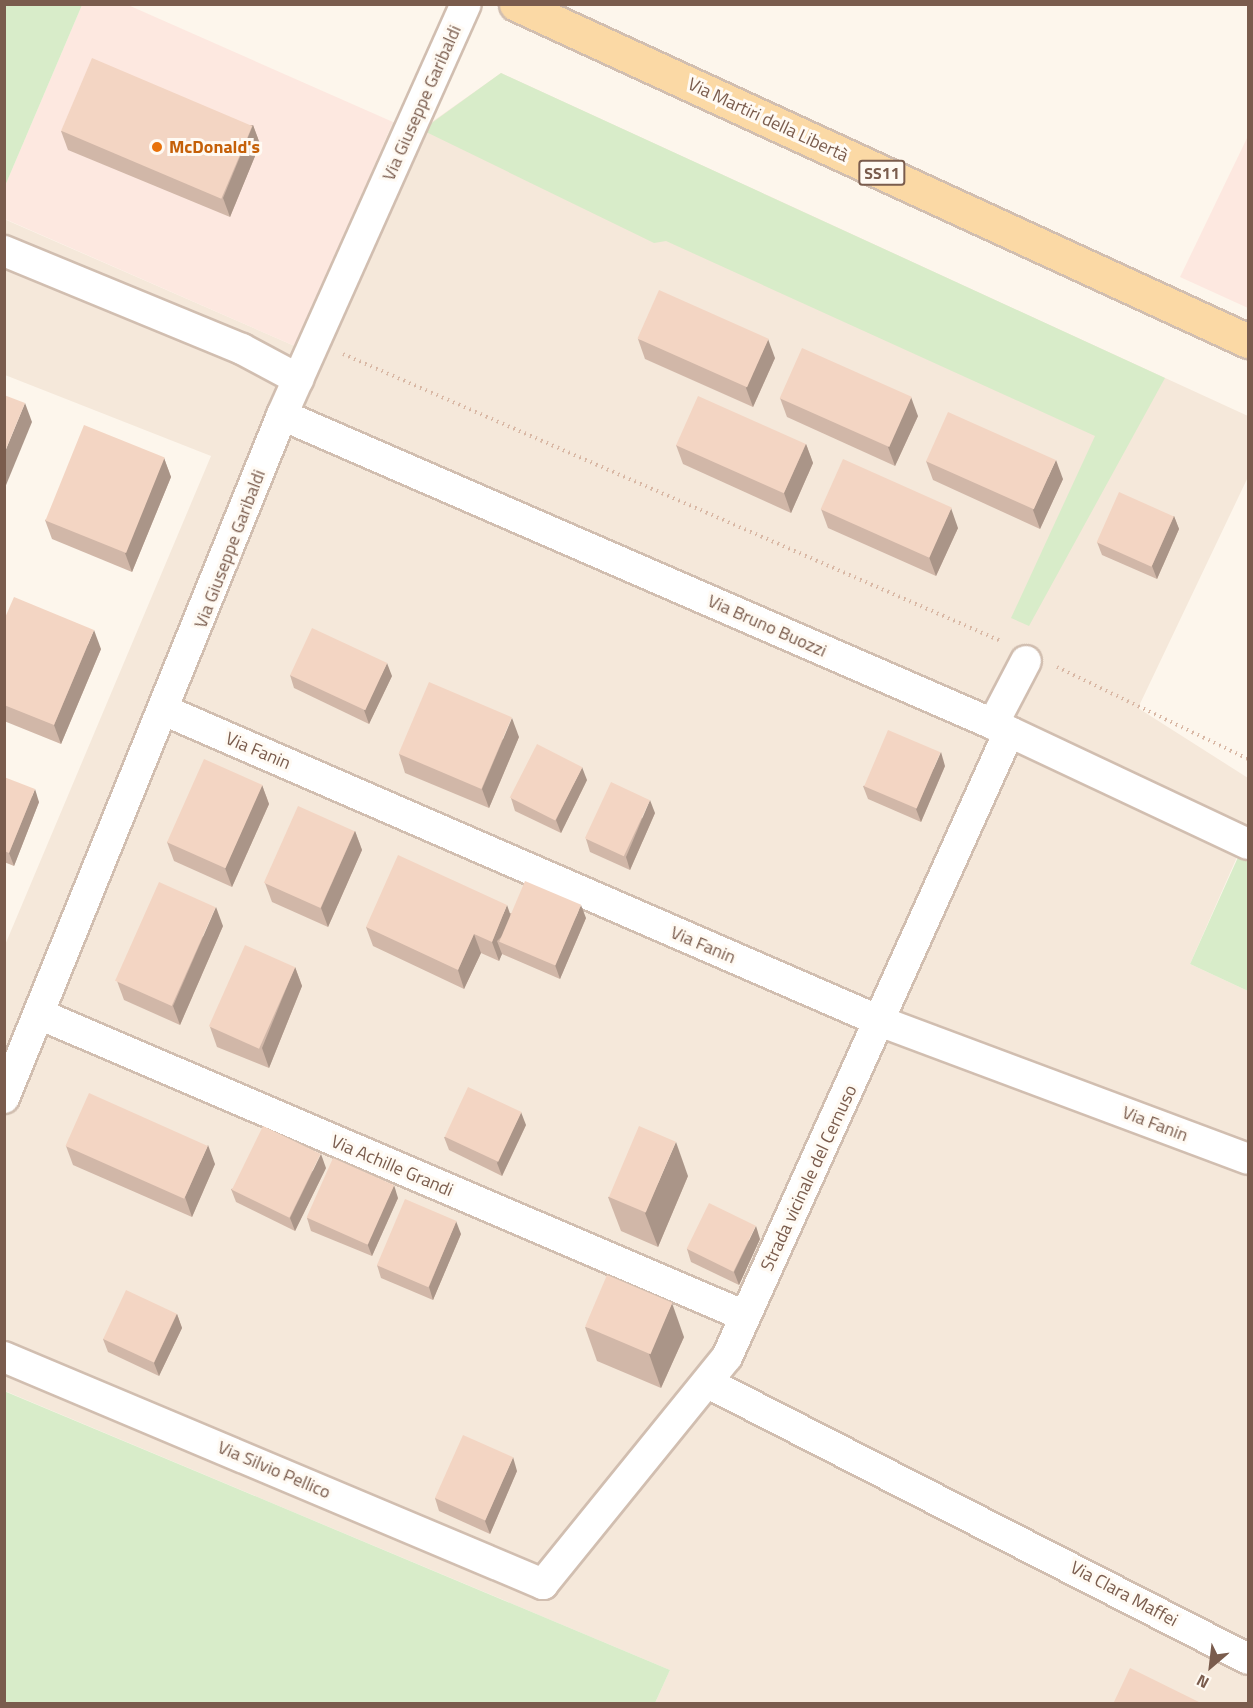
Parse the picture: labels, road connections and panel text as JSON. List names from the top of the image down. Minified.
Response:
{"streets":{"main road":["Via Martiri della Libertà","SS11"],"street":["Via Giuseppe Garibaldi","Via Bruno Buozzi","Via Fanin","Via Achille Grandi","Strada vicinale del Cernuso","Via Silvio Pellico","Via Clara Maffei"]},"crossings":[["Via Giuseppe Garibaldi","Via Bruno Buozzi"],["Via Giuseppe Garibaldi","Via Fanin"],["Via Giuseppe Garibaldi","Via Achille Grandi"],["Via Bruno Buozzi","Strada vicinale del Cernuso"],["Via Fanin","Strada vicinale del Cernuso"],["Via Achille Grandi","Strada vicinale del Cernuso"],["Strada vicinale del Cernuso","Via Silvio Pellico"],["Strada vicinale del Cernuso","Via Clara Maffei"]],"places":["McDonald's"],"north":"bottom left"}
